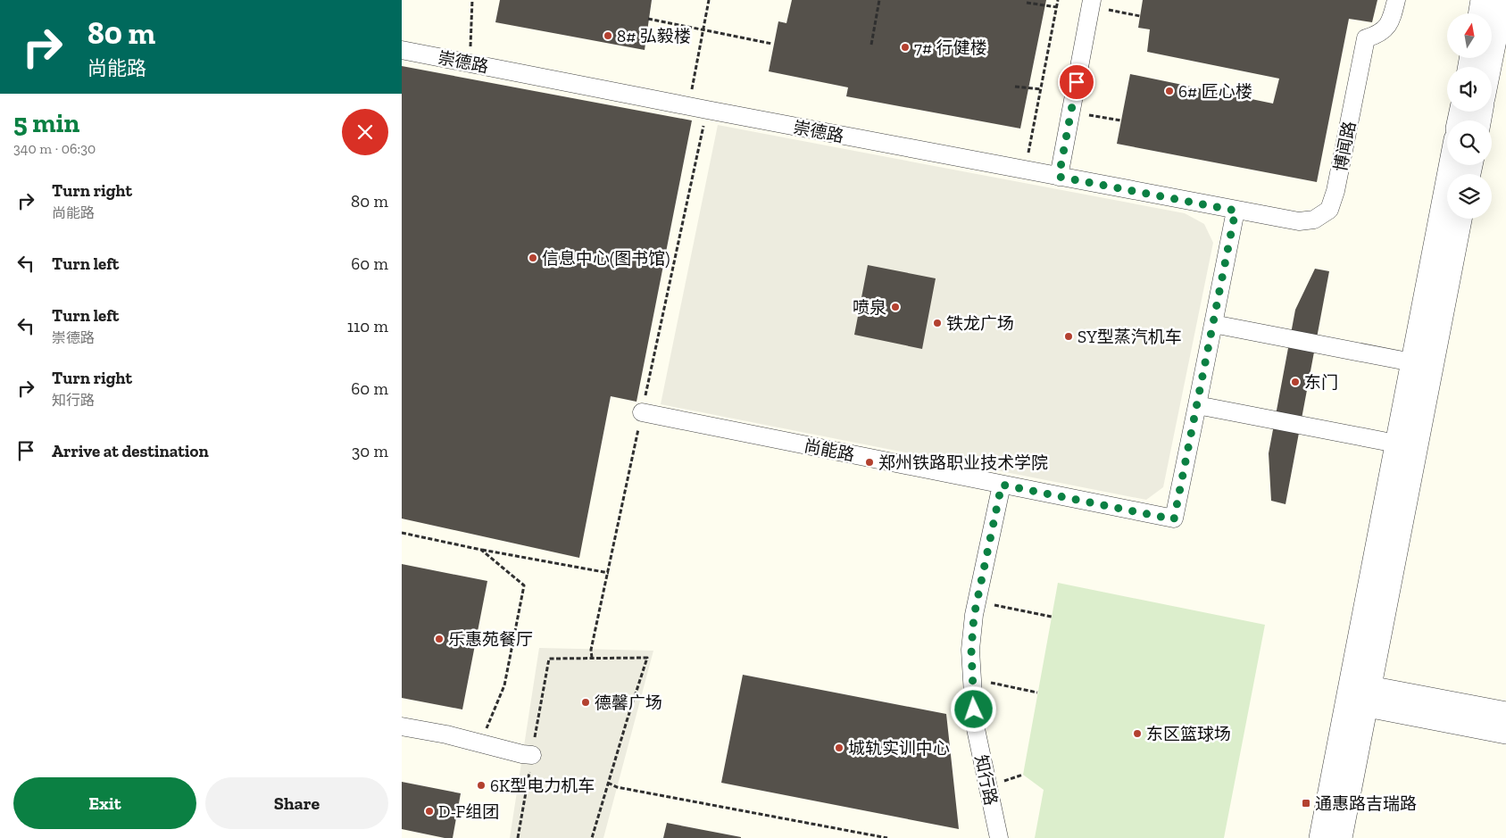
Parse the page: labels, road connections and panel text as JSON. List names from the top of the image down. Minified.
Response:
{"streets":{"street":["崇德路","博闻路","尚能路","知行路"]},"crossings":[["崇德路","博闻路"],["尚能路","知行路"]],"places":{"other":["8# 弘毅楼","7# 行健楼","6# 匠心楼","信息中心(图书馆)","喷泉","铁龙广场","SY型蒸汽机车","东门","郑州铁路职业技术学院","乐惠苑餐厅","德馨广场","东区篮球场","城轨实训中心","6K型电力机车","D-F组团"],"transit":["通惠路吉瑞路"]},"north":"top","page":{"turn":["80 m","尚能路"],"heading":["5 min","340 m · 06:30"],"list":[{"name":"Turn right","note":"尚能路","value":"80 m"},{"name":"Turn left","value":"60 m"},{"name":"Turn left","note":"崇德路","value":"110 m"},{"name":"Turn right","note":"知行路","value":"60 m"},{"name":"Arrive at destination","value":"30 m"}],"buttons":["Exit","Share"]}}
